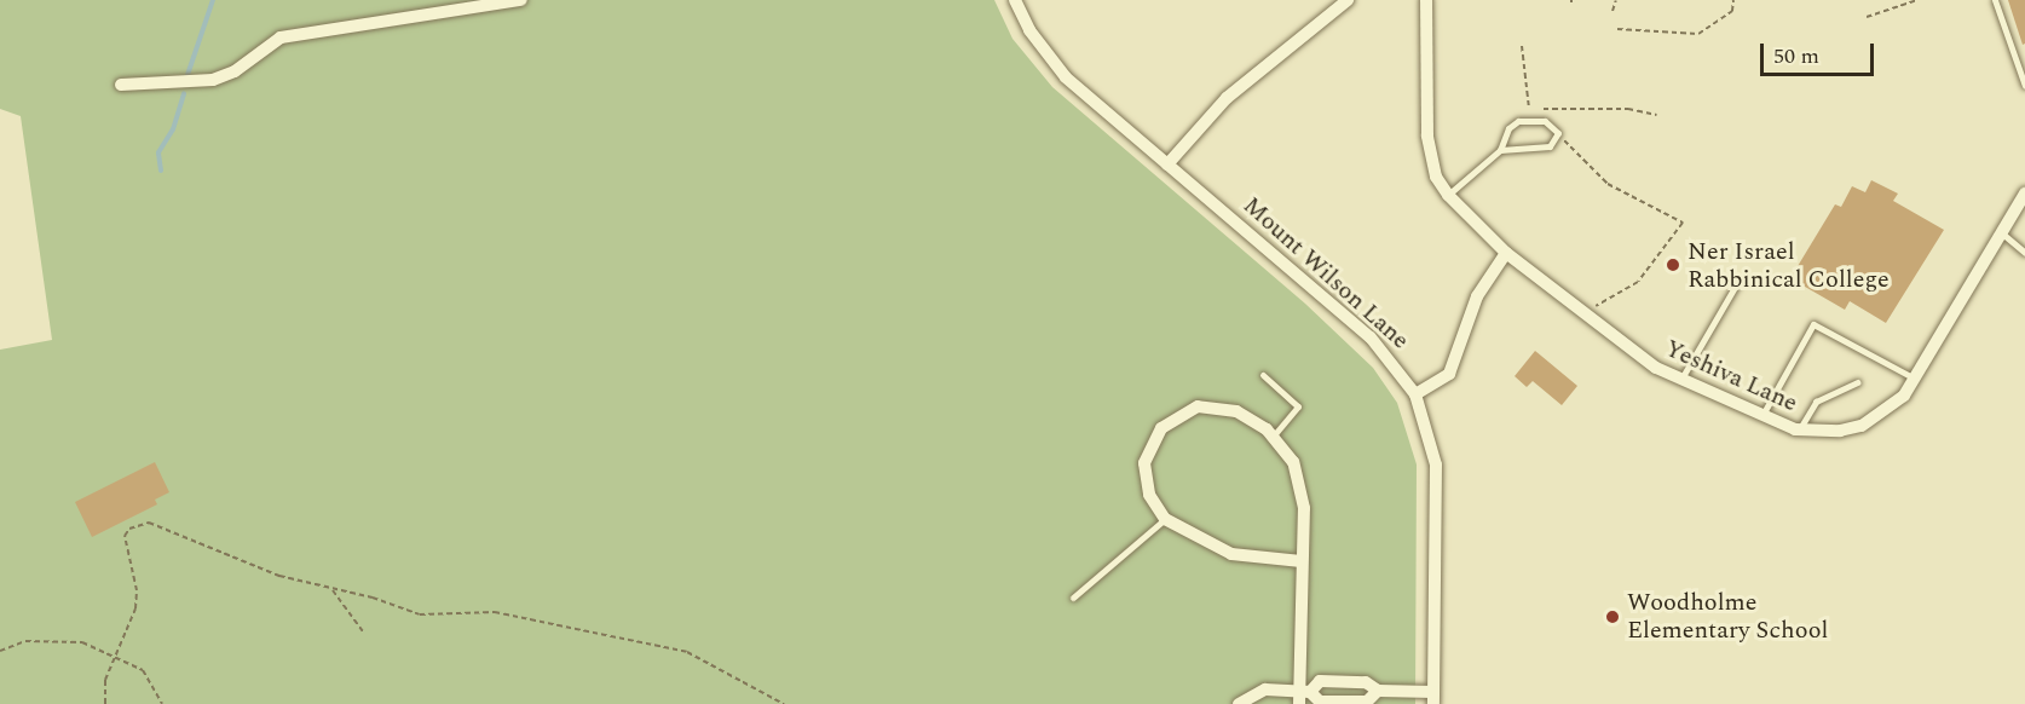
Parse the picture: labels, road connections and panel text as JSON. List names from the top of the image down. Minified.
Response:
{"streets":{"street":["Mount Wilson Lane","Yeshiva Lane"]},"places":["Ner Israel Rabbinical College","Woodholme Elementary School"],"scale_bar":"50 m"}
